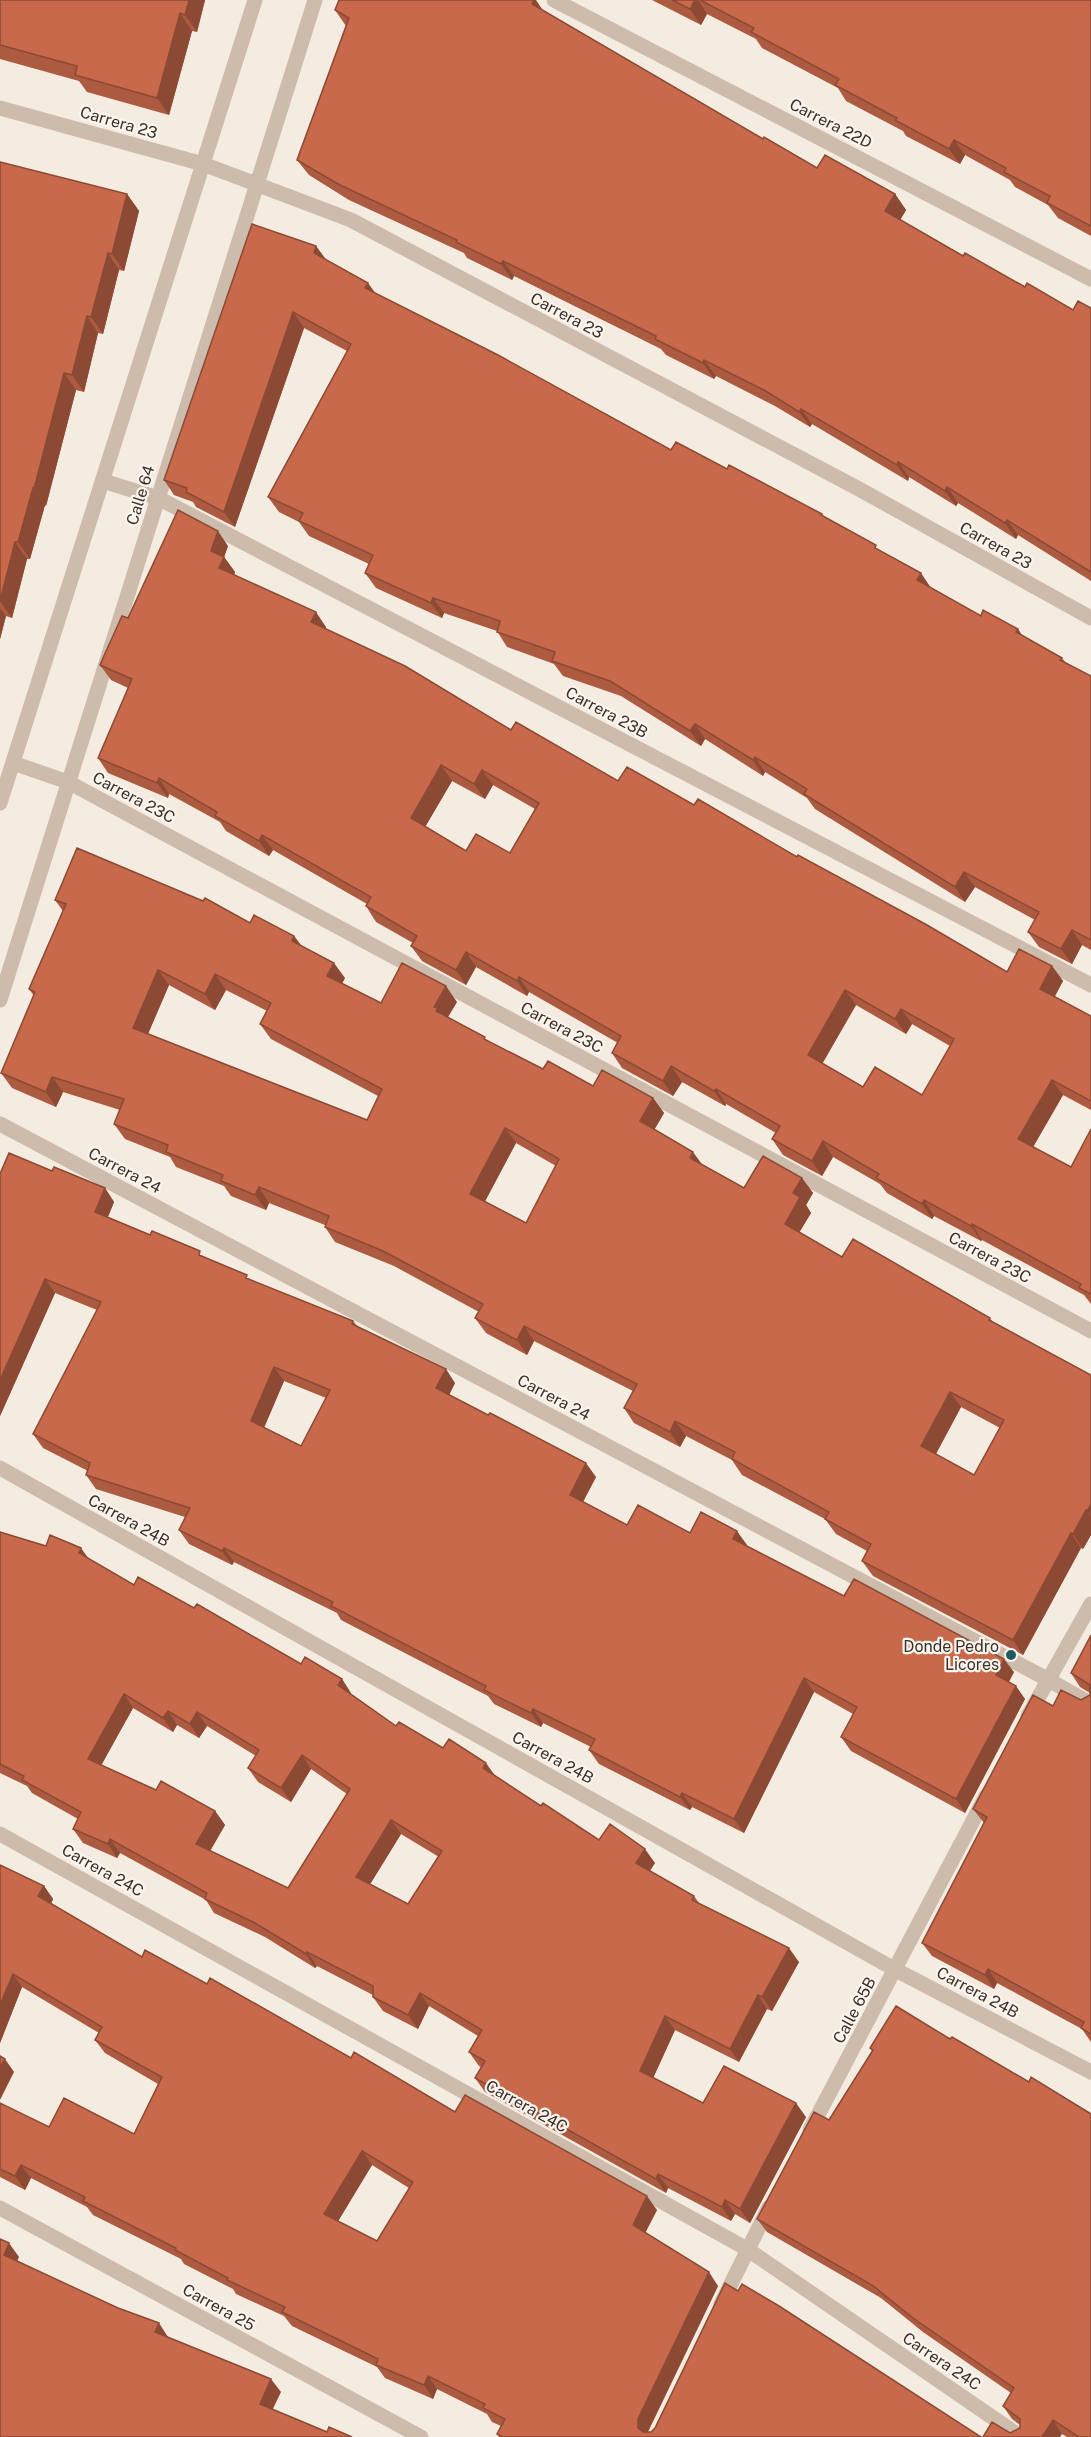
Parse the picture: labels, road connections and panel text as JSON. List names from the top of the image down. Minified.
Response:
{"streets":{"street":["Carrera 23","Carrera 22D","Calle 64","Carrera 23B","Carrera 23C","Carrera 24","Carrera 24B","Carrera 24C","Calle 65B","Carrera 25"]},"crossings":[["Carrera 23","Calle 64"],["Calle 64","Carrera 23B"],["Calle 64","Carrera 23C"],["Carrera 24B","Calle 65B"]],"places":["Donde Pedro Licores"]}
